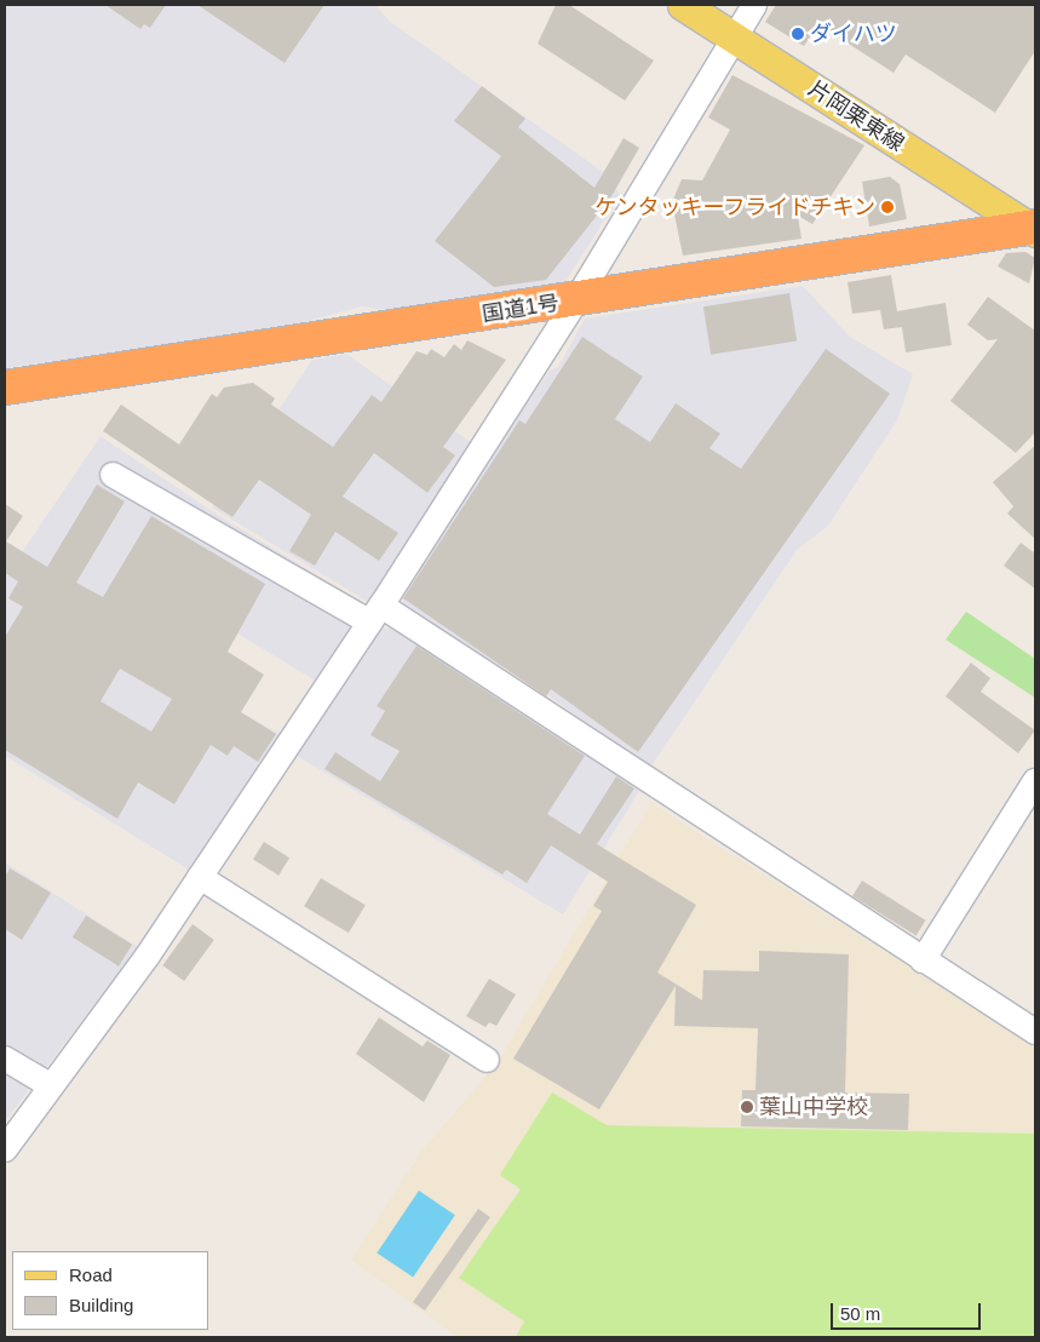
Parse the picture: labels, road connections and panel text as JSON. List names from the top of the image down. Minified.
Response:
{"streets":{"highway":["国道1号"],"main road":["片岡栗東線"]},"crossings":[["片岡栗東線","国道1号"]],"places":["ダイハツ","ケンタッキーフライドチキン","葉山中学校"],"legend":["Road","Building"],"scale_bar":"50 m"}
